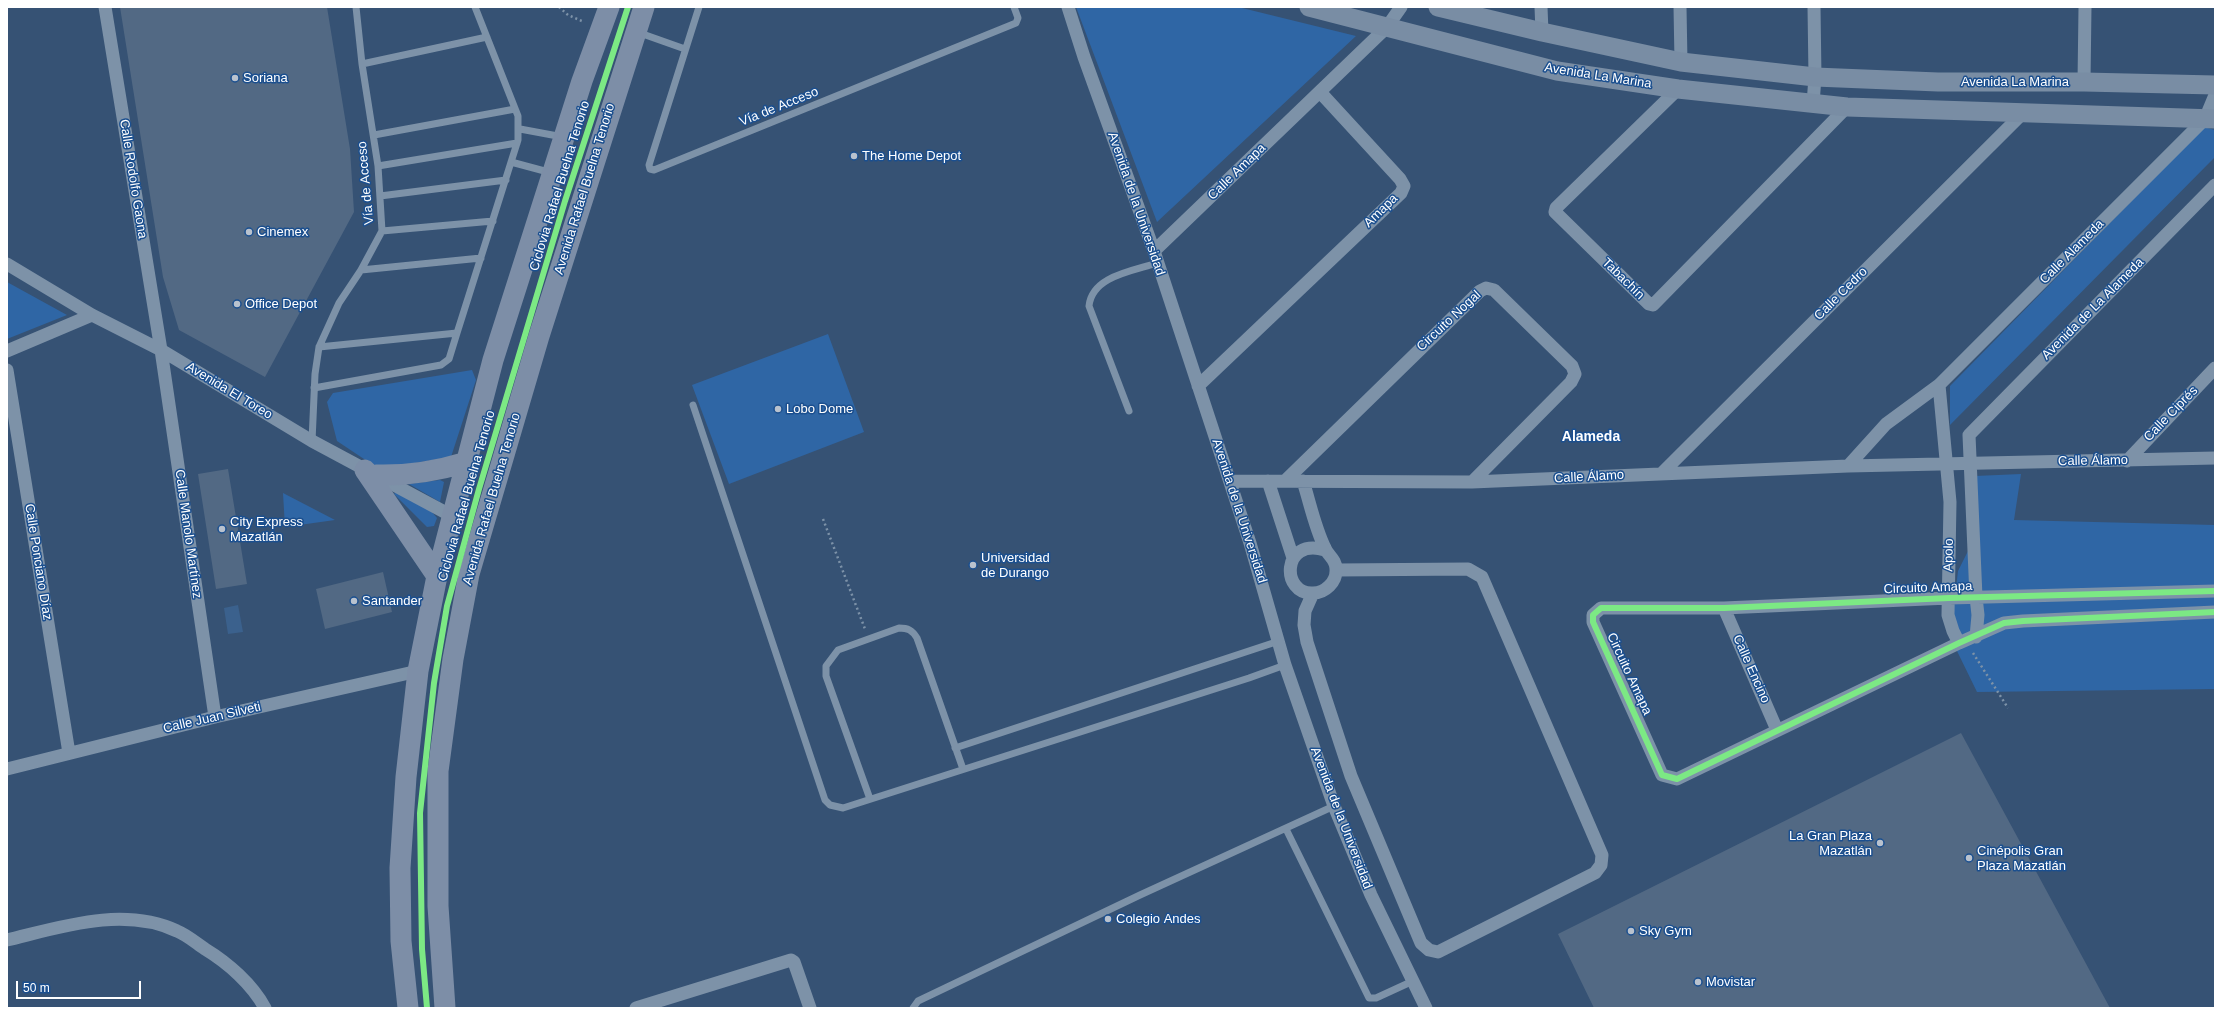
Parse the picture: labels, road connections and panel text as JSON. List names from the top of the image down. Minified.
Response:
{"streets":{"main road":["Avenida La Marina","Avenida Rafael Buelna Tenorio"],"street":["Calle Amapa","Calle Rodolfo Gaona","Avenida de la Universidad","Amapa","Calle Alameda","Tabachín","Calle Cedro","Avenida de La Alameda","Circuito Nogal","Avenida El Toreo","Calle Ciprés","Calle Álamo","Calle Manolo Martínez","Apolo","Calle Ponciano Díaz","Circuito Amapa","Calle Encino","Calle Juan Silveti"],"lane":["Vía de Acceso"],"cycle path":["Ciclovia Rafael Buelna Tenorio"]},"crossings":[["Avenida La Marina","Calle Alameda"],["Avenida La Marina","Tabachín"],["Avenida La Marina","Calle Cedro"],["Vía de Acceso","Avenida El Toreo"],["Calle Amapa","Avenida de la Universidad"],["Calle Amapa","Amapa"],["Calle Rodolfo Gaona","Avenida El Toreo"],["Calle Rodolfo Gaona","Calle Manolo Martínez"],["Avenida de la Universidad","Amapa"],["Avenida de la Universidad","Calle Álamo"],["Calle Alameda","Calle Álamo"],["Calle Alameda","Apolo"],["Calle Cedro","Calle Álamo"],["Avenida de La Alameda","Apolo"],["Circuito Nogal","Calle Álamo"],["Avenida El Toreo","Calle Manolo Martínez"],["Calle Ciprés","Calle Álamo"],["Calle Álamo","Apolo"],["Calle Manolo Martínez","Calle Juan Silveti"],["Apolo","Circuito Amapa"],["Calle Ponciano Díaz","Calle Juan Silveti"],["Circuito Amapa","Calle Encino"]],"districts":["Alameda"],"places":["Soriana","The Home Depot","Cinemex","Office Depot","Lobo Dome","City Express Mazatlán","Universidad de Durango","Santander","La Gran Plaza Mazatlán","Cinépolis Gran Plaza Mazatlán","Colegio Andes","Sky Gym","Movistar"],"scale_bar":"50 m"}
